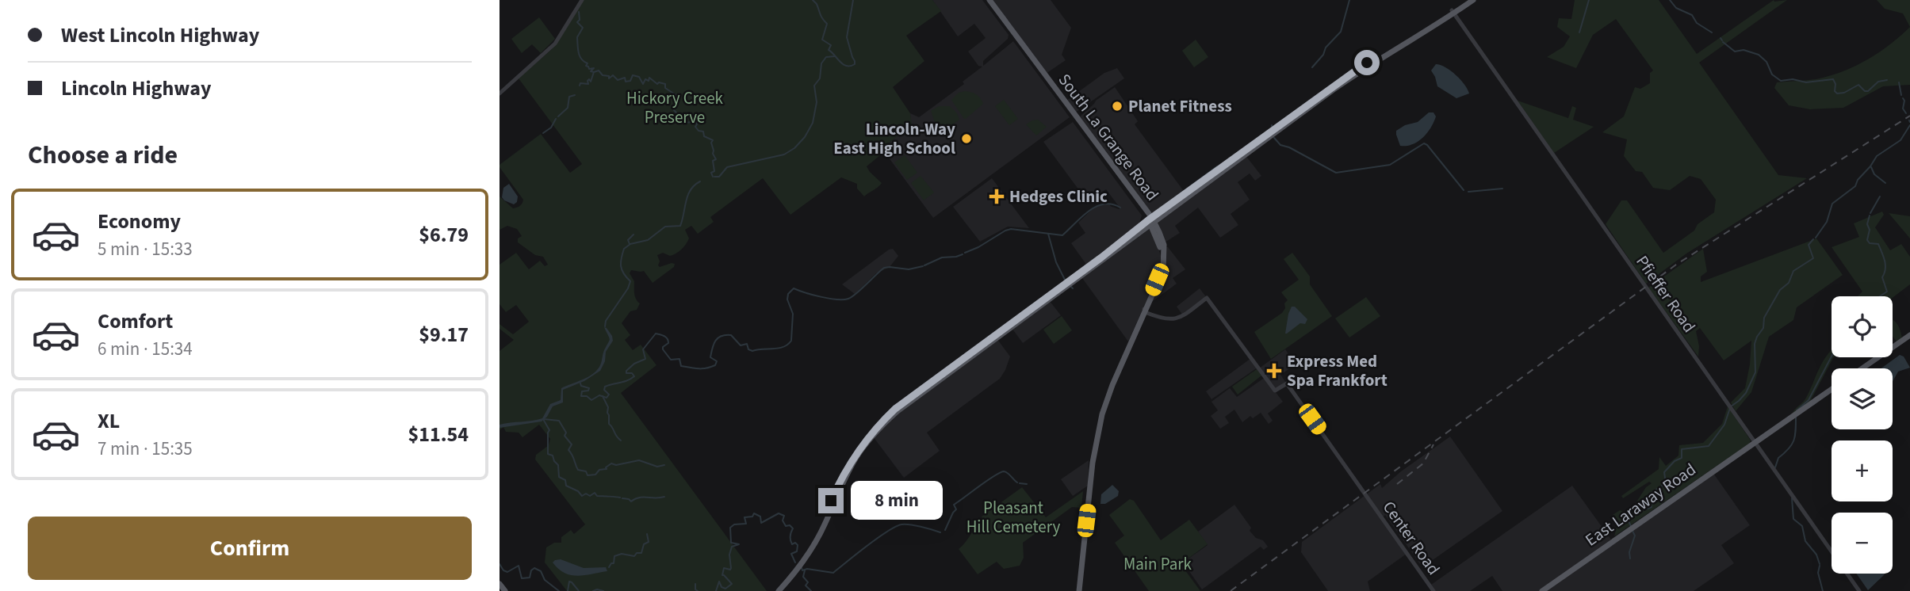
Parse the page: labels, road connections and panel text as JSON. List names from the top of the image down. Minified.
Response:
{"streets":{"main road":["South La Grange Road","East Laraway Road"],"street":["Pfieffer Road","Center Road"]},"crossings":[["South La Grange Road","Center Road"],["Pfieffer Road","East Laraway Road"]],"parks":["Hickory Creek Preserve","Pleasant Hill Cemetery","Main Park"],"places":{"other":["Planet Fitness","Lincoln-Way East High School"],"health":["Hedges Clinic","Express Med Spa Frankfort"]},"page":{"banner":["West Lincoln Highway","Lincoln Highway"],"heading":"Choose a ride","list":[{"name":"Economy","note":"5 min · 15:33","value":"$6.79"},{"name":"Comfort","note":"6 min · 15:34","value":"$9.17"},{"name":"XL","note":"7 min · 15:35","value":"$11.54"}],"map_buttons":["+","−"],"bubble":"8 min","buttons":"Confirm"}}
